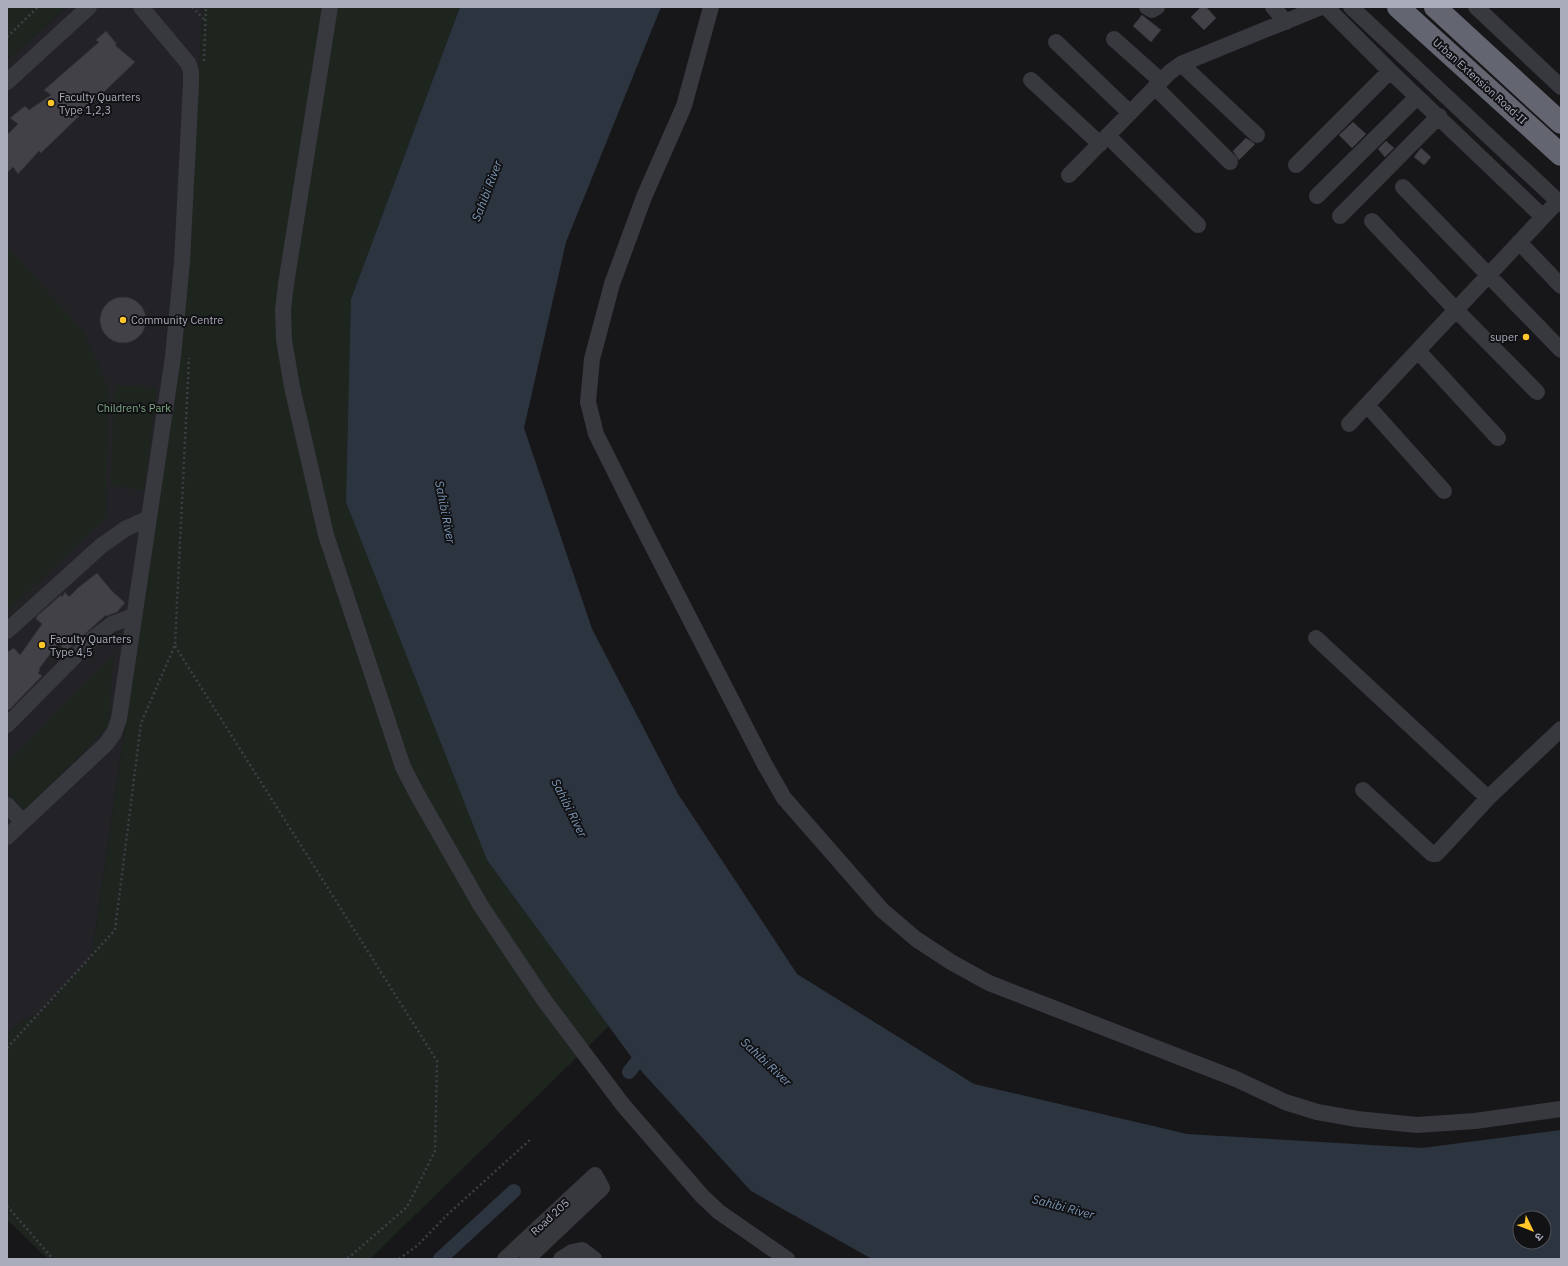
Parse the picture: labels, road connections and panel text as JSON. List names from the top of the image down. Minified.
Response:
{"streets":{"highway":["Urban Extension Road-II"],"street":["Road 205"]},"water":["Sahibi River"],"parks":["Children's Park"],"places":["Faculty Quarters Type 1,2,3","Community Centre","super","Faculty Quarters Type 4,5"],"north":"bottom right"}
